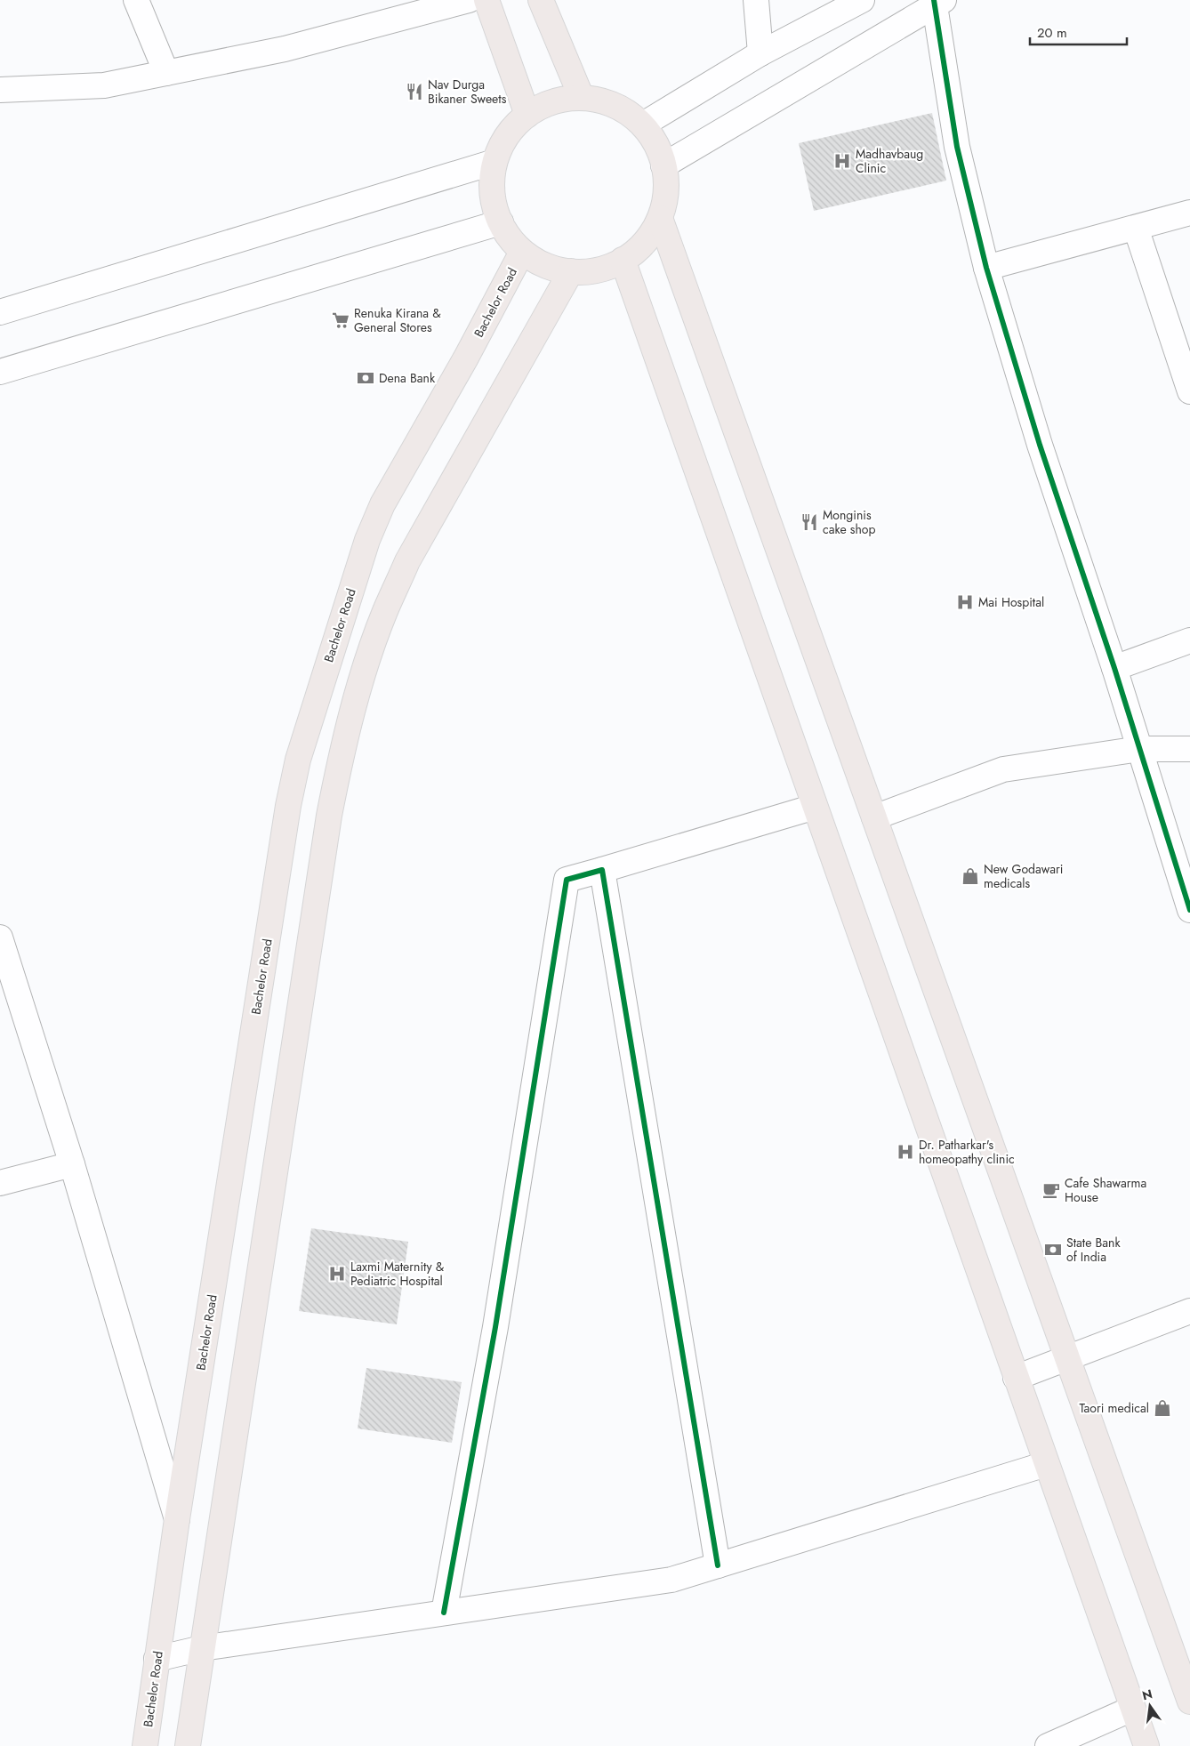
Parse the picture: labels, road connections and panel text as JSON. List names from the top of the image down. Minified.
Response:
{"streets":{"main road":["Bachelor Road"]},"places":{"restaurant":["Nav Durga Bikaner Sweets","Monginis cake shop"],"hospital":["Madhavbaug Clinic","Mai Hospital","Dr. Patharkar's homeopathy clinic","Laxmi Maternity & Pediatric Hospital"],"supermarket":["Renuka Kirana & General Stores"],"bank":["Dena Bank","State Bank of India"],"shop":["New Godawari medicals","Taori medical"],"cafe":["Cafe Shawarma House"]},"scale_bar":"20 m","north":"top"}
